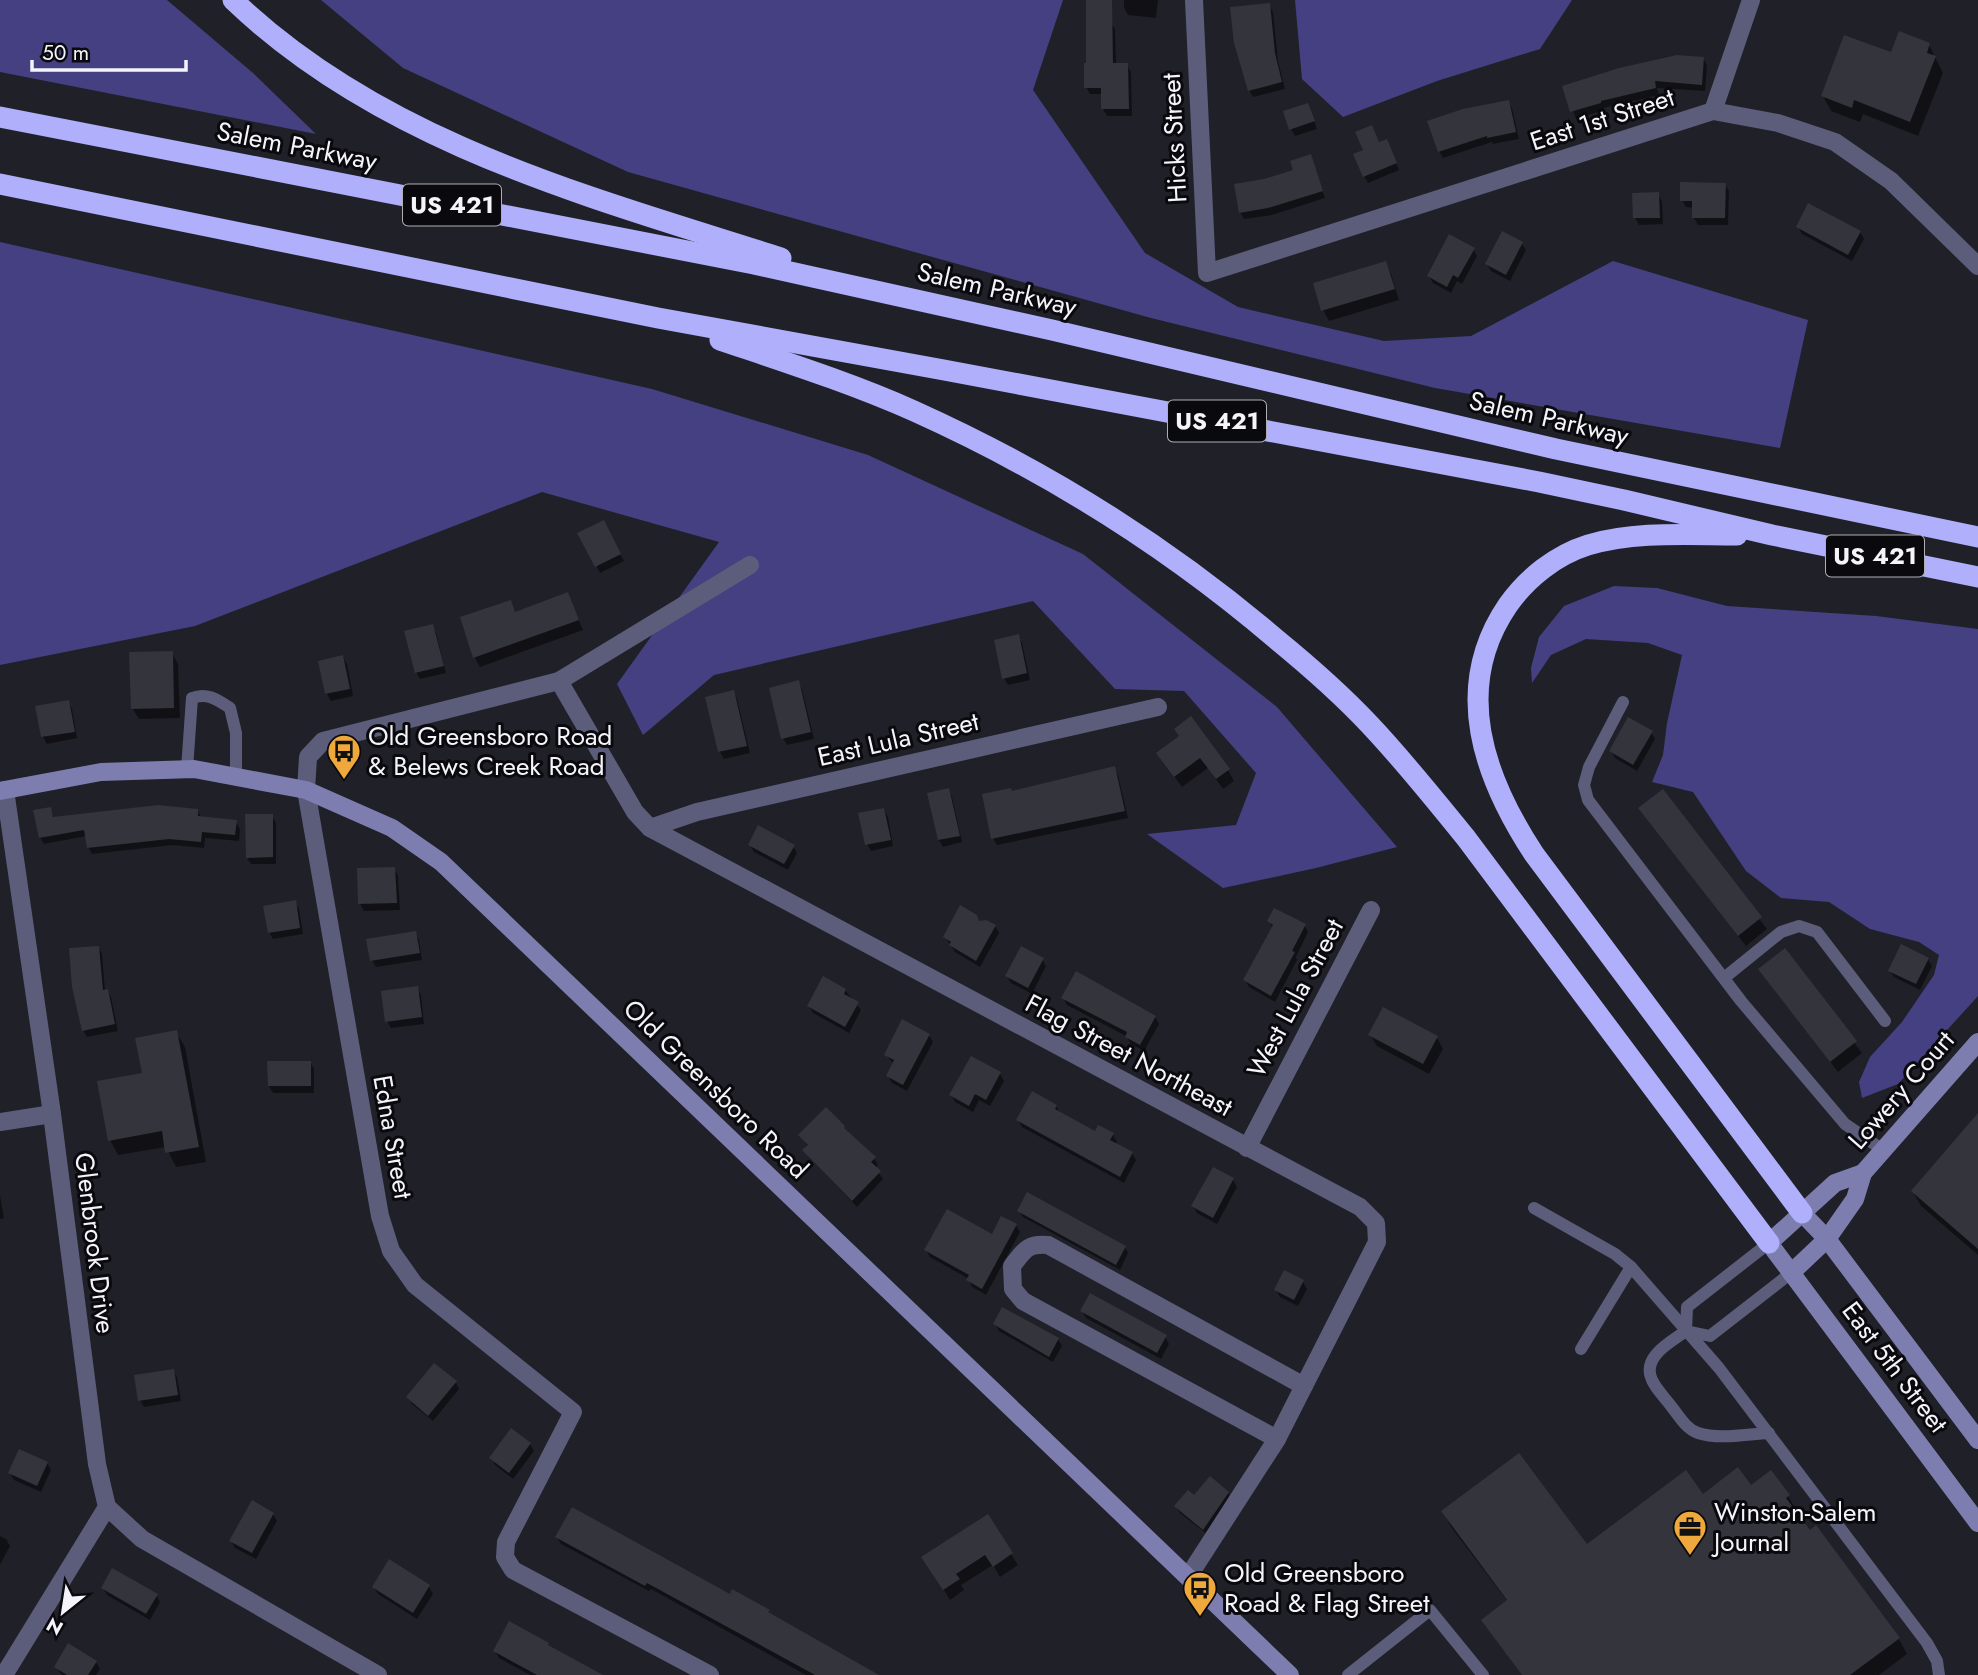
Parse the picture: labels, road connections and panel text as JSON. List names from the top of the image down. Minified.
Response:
{"streets":{"highway":["Salem Parkway","US 421"],"street":["East 1st Street","Hicks Street","East Lula Street","West Lula Street","Flag Street Northeast","Old Greensboro Road","Lowery Court","Edna Street","Glenbrook Drive","East 5th Street"]},"crossings":[["East 1st Street","Hicks Street"],["East Lula Street","Flag Street Northeast"],["West Lula Street","Flag Street Northeast"],["Flag Street Northeast","Old Greensboro Road"],["Flag Street Northeast","Edna Street"],["Old Greensboro Road","Edna Street"],["Old Greensboro Road","Glenbrook Drive"],["Lowery Court","East 5th Street"]],"places":{"bus stop":["Old Greensboro Road & Belews Creek Road","Old Greensboro Road & Flag Street"],"office":["Winston-Salem Journal"]},"scale_bar":"50 m","north":"bottom left"}
